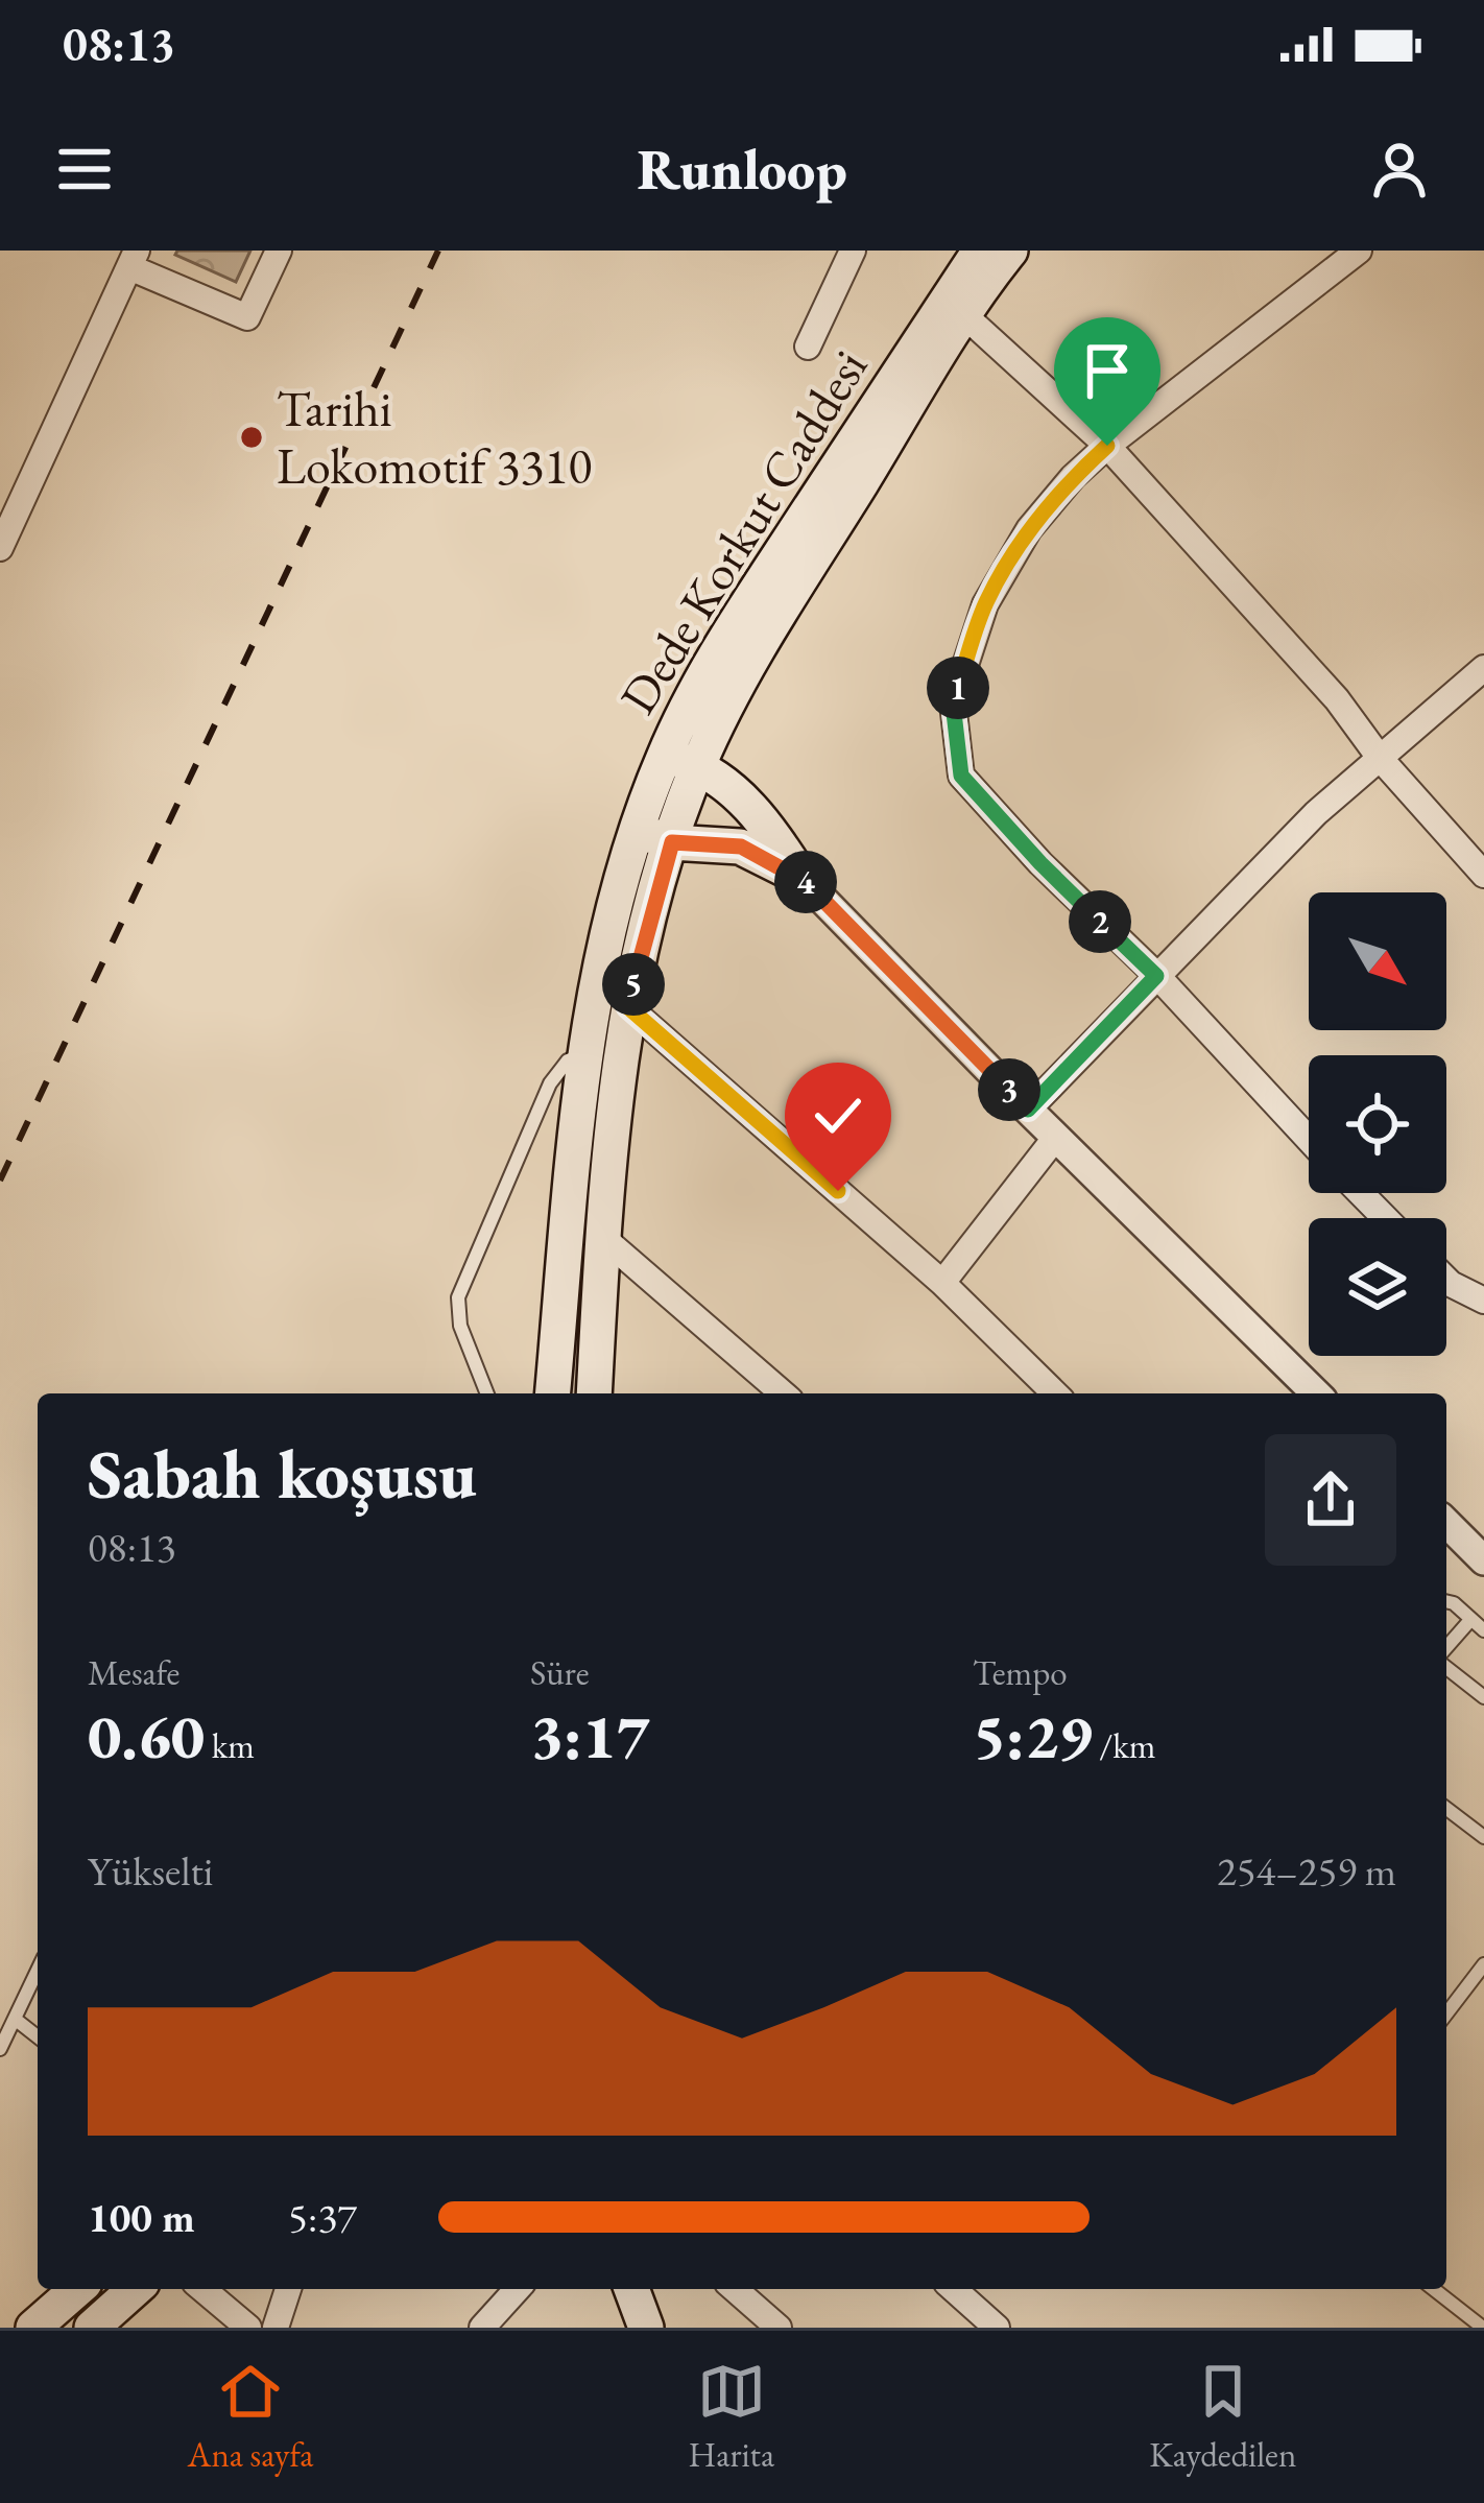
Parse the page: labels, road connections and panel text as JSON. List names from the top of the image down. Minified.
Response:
{"streets":{"main road":["Dede Korkut Caddesi"]},"places":["Tarihi Lokomotif 3310"],"north":"bottom right","page":{"status":"08:13","header":"Runloop","pins":["1","4","2","5","3"],"heading":["Sabah koşusu","08:13"],"stats":[["Mesafe","0.60 km"],["Süre","3:17"],["Tempo","5:29 /km"]],"chart":["Yükselti","254–259 m"],"list":[{"name":"100 m","note":"5:37"}],"tabs":["Ana sayfa","Harita","Kaydedilen"]}}
